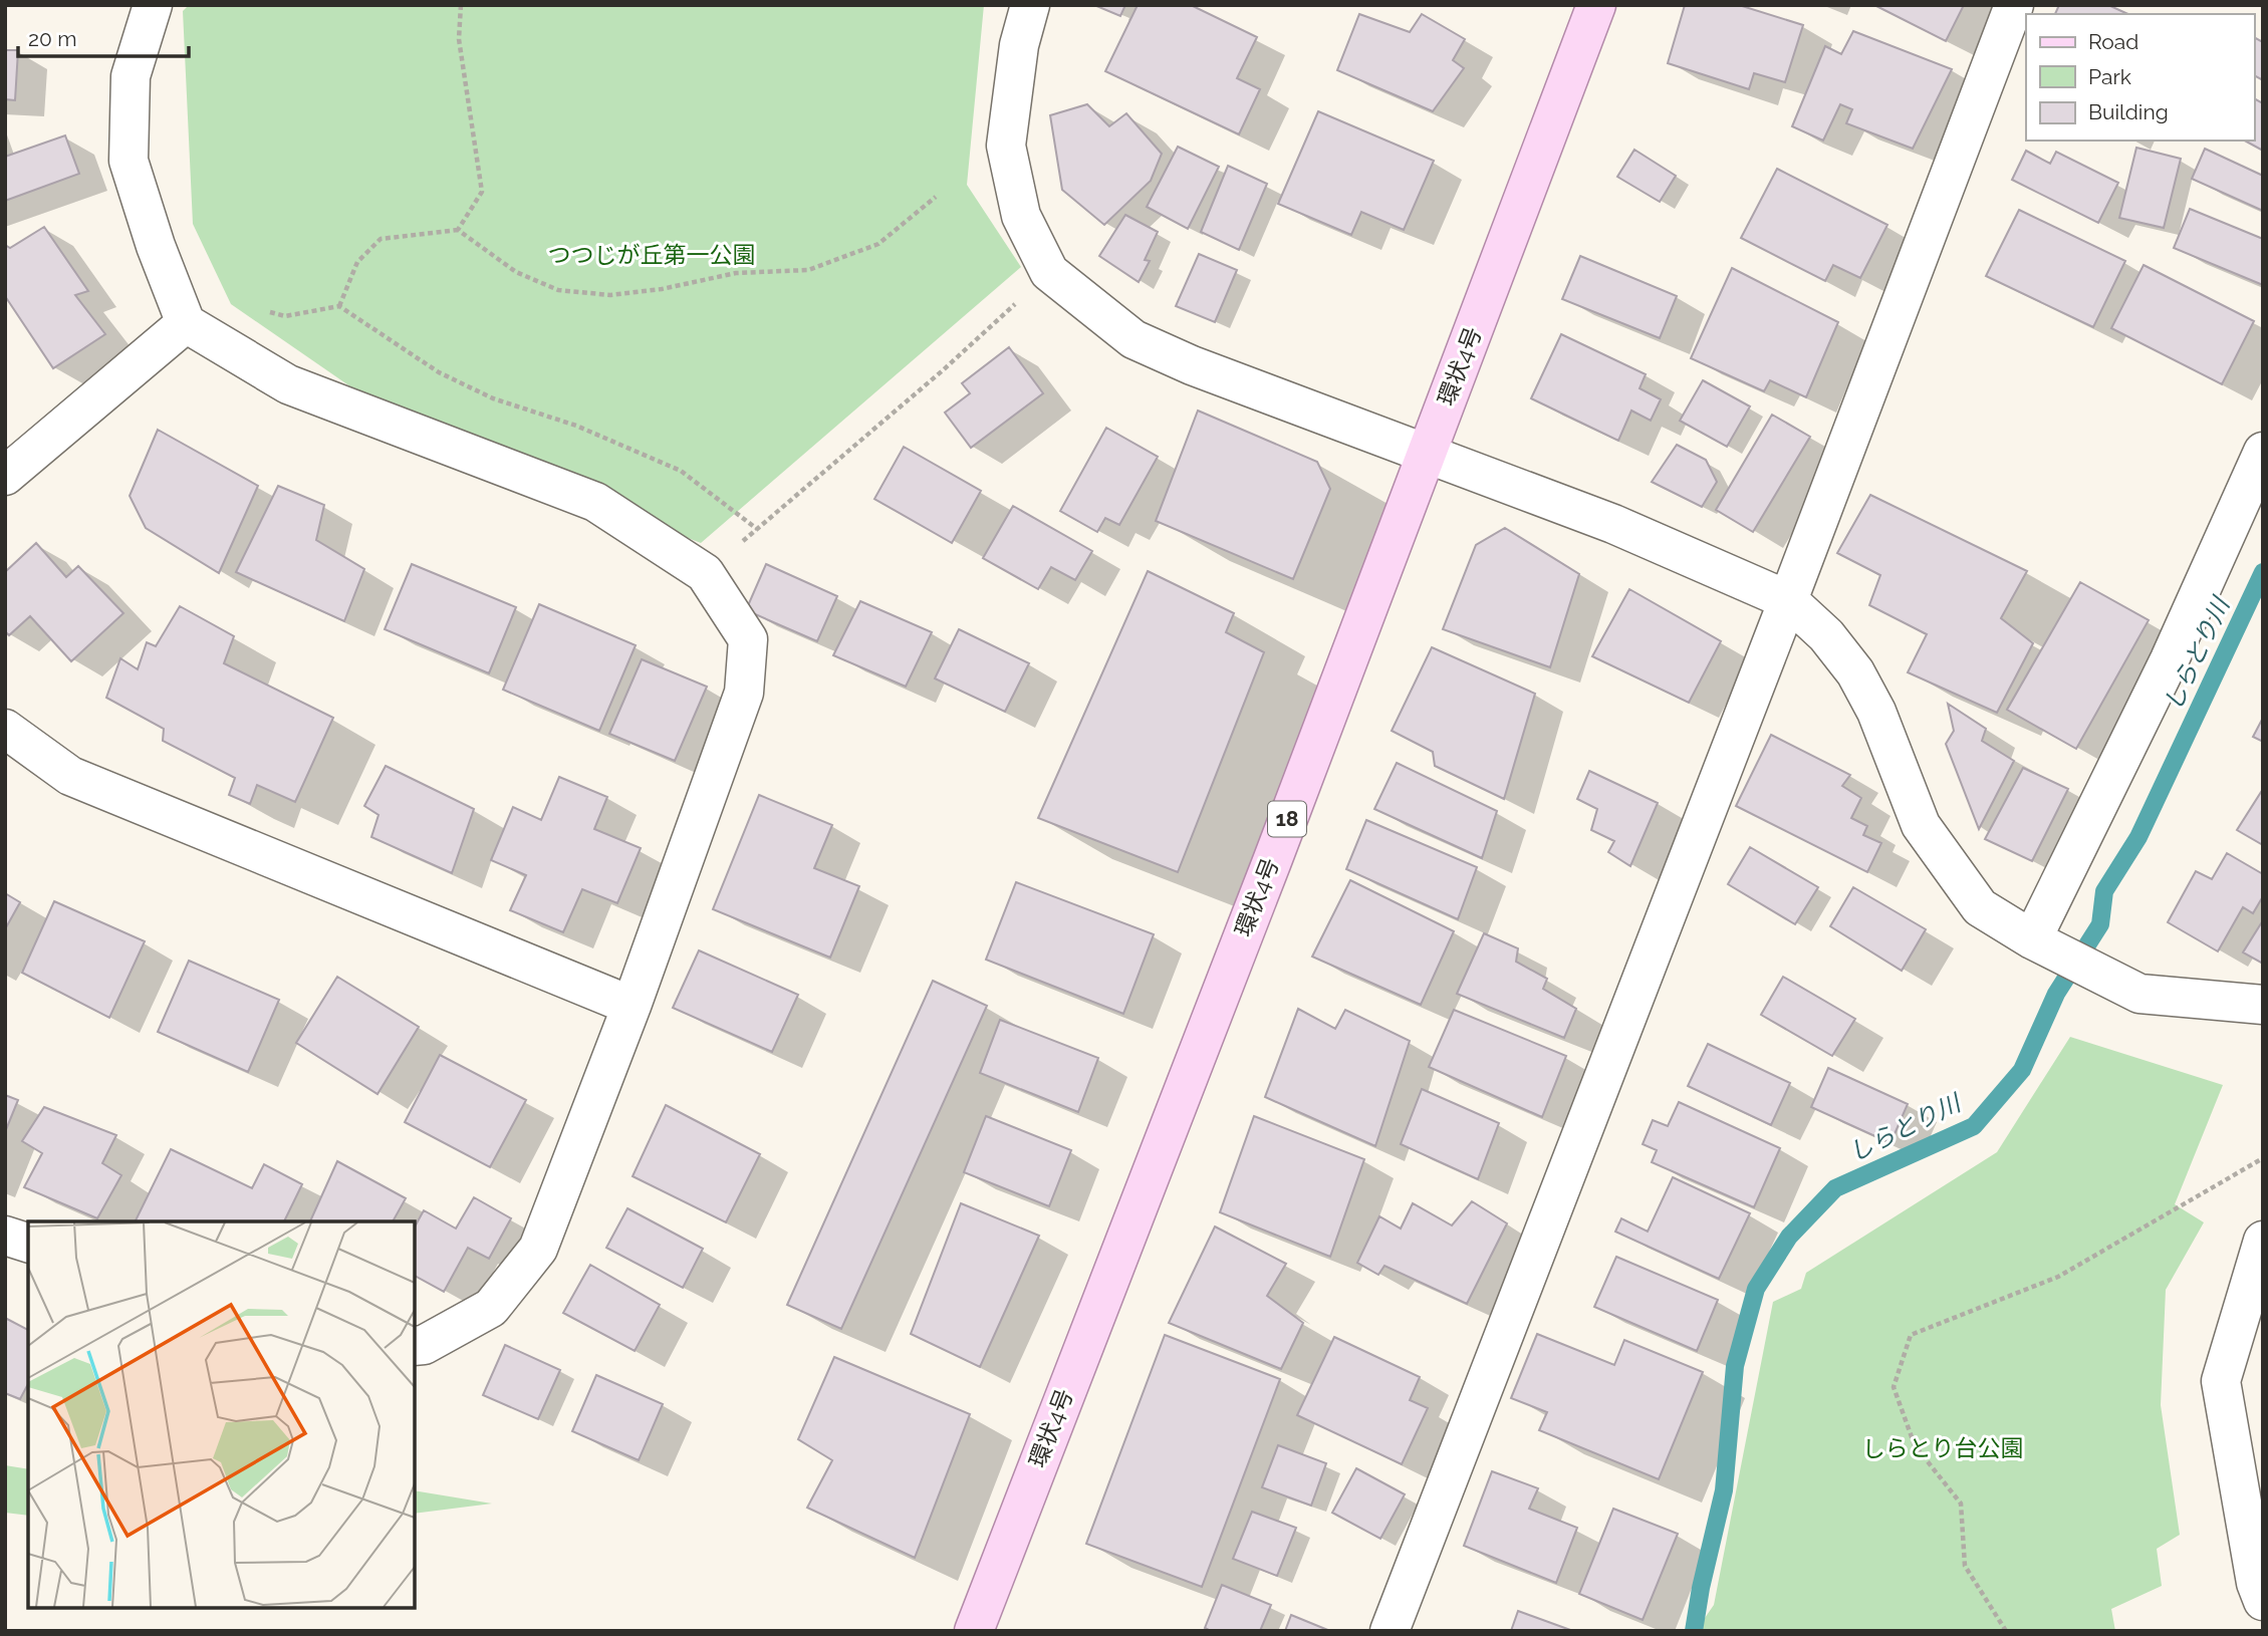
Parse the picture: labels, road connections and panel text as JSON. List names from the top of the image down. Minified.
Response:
{"streets":{"main road":["環状4号","18"]},"water":["しらとり川"],"parks":["つつじが丘第一公園","しらとり台公園"],"legend":["Road","Park","Building"],"scale_bar":"20 m"}
